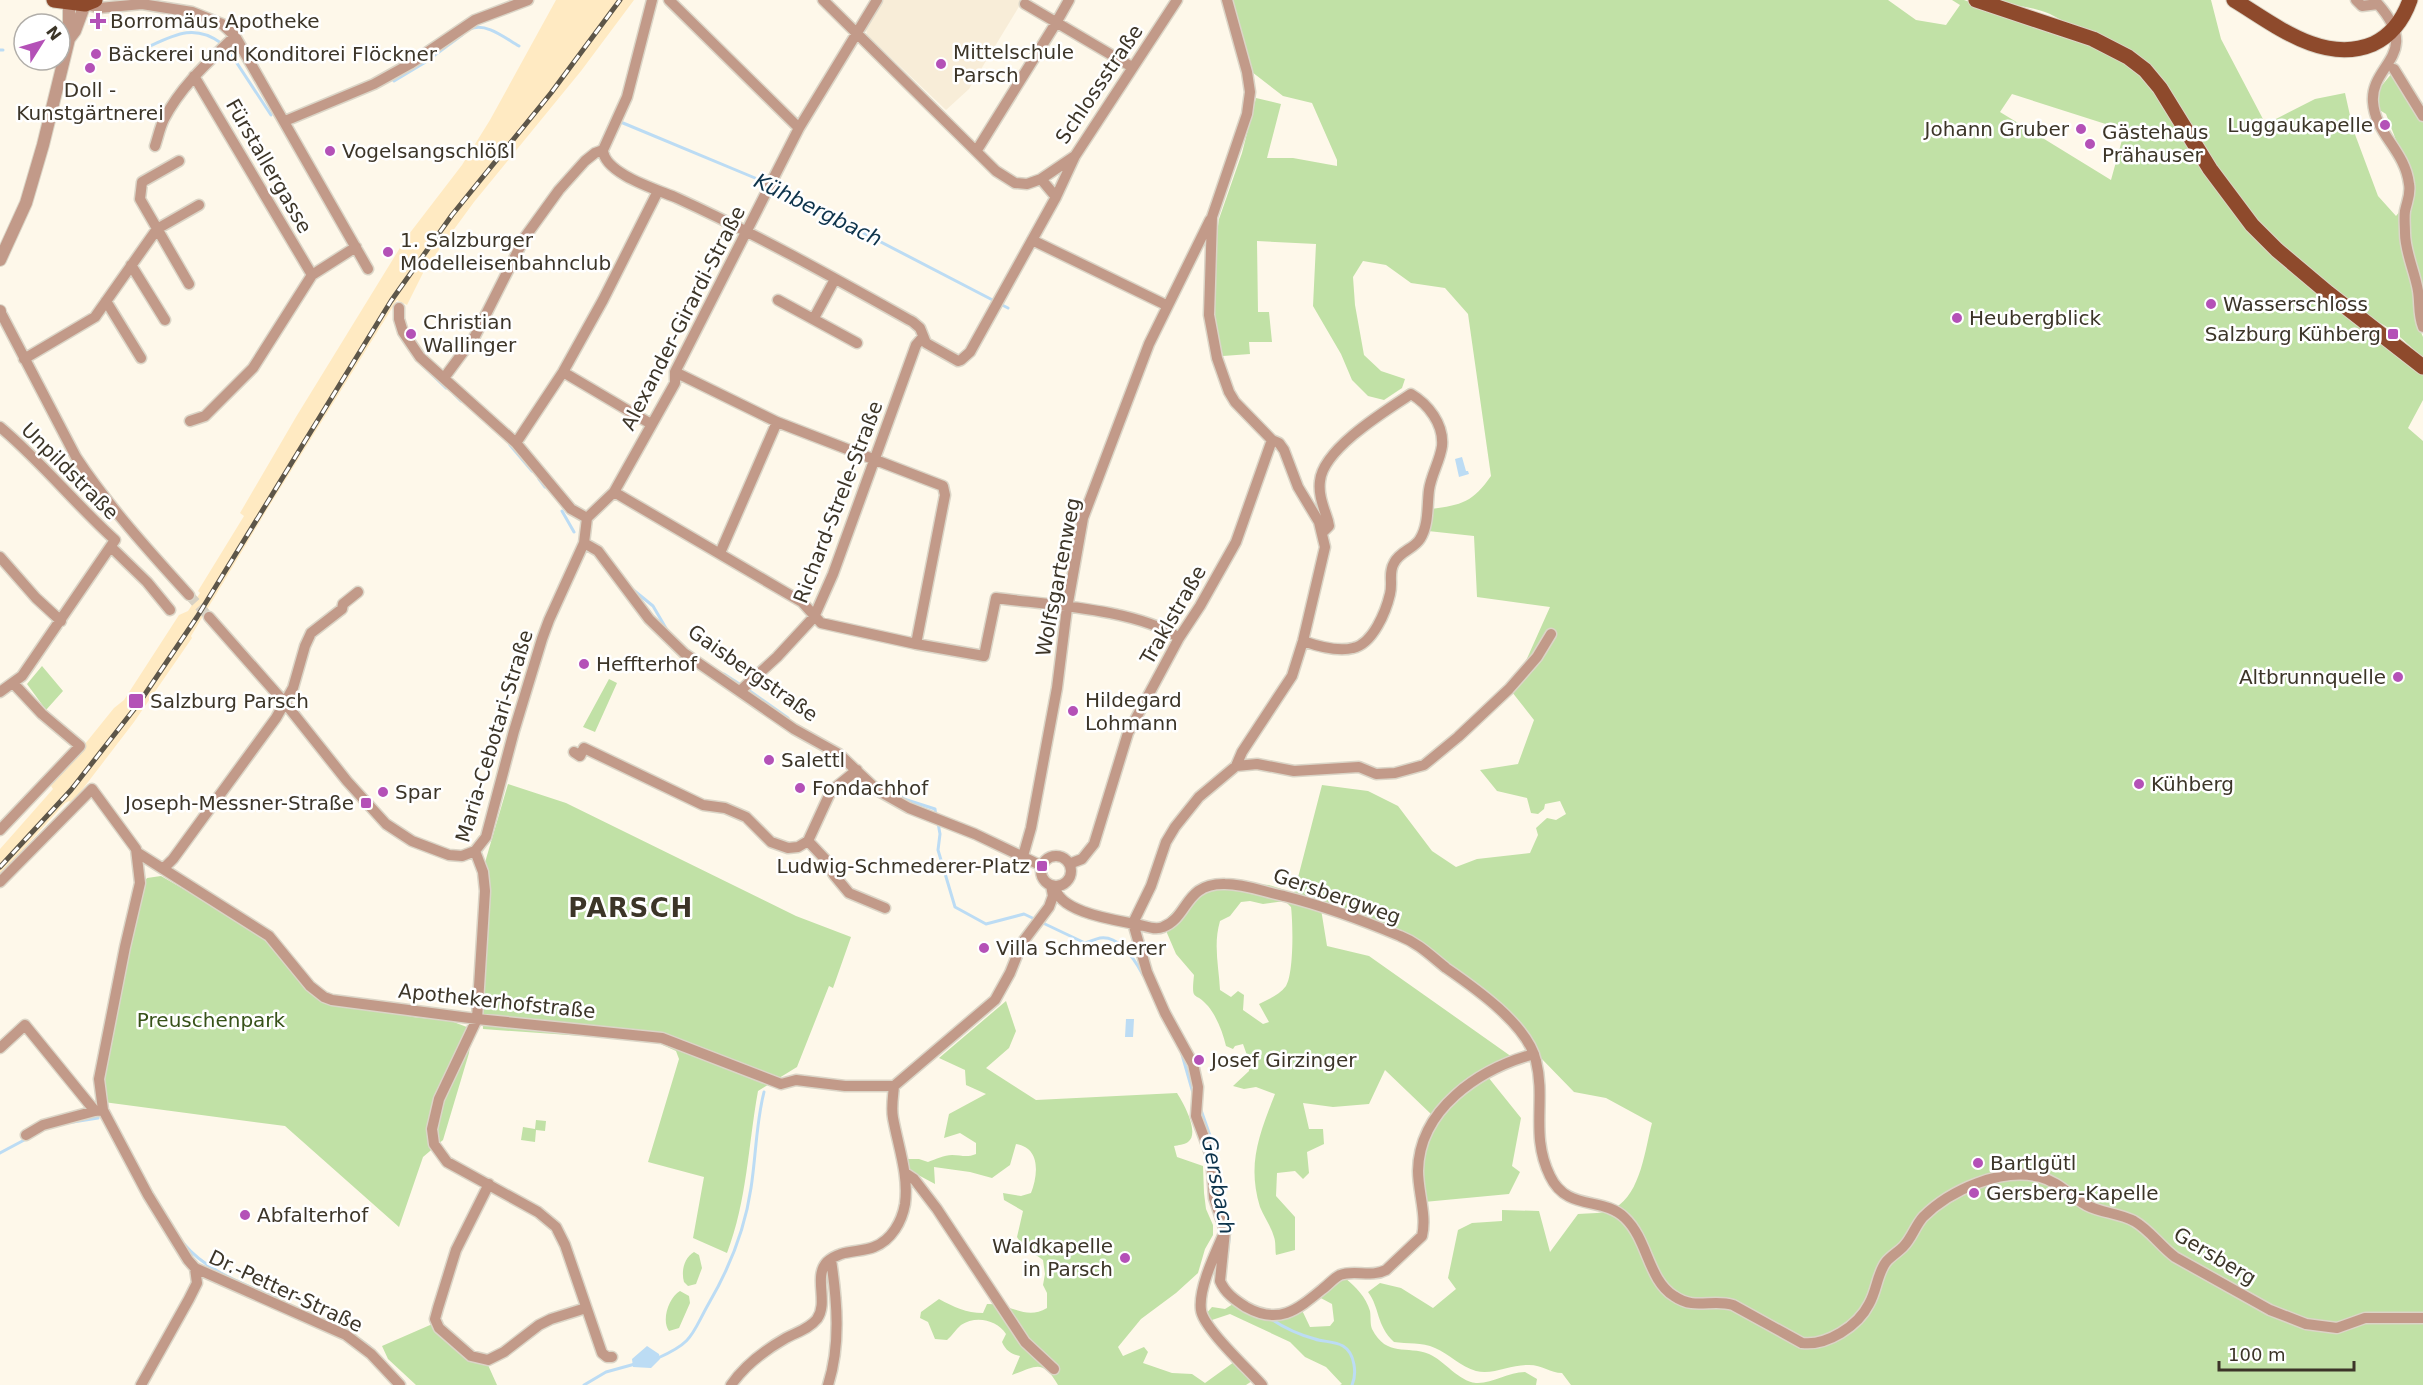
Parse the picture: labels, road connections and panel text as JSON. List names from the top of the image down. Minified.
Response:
{"streets":{"street":["Schlossstraße","Fürstallergasse","Alexander-Girardi-Straße","Unpildstraße","Richard-Strele-Straße","Wolfsgartenweg","Traklstraße","Gaisbergstraße","Maria-Cebotari-Straße","Gersbergweg","Apothekerhofstraße","Gersberg","Dr.-Petter-Straße"]},"crossings":[["Richard-Strele-Straße","Gaisbergstraße"],["Wolfsgartenweg","Gaisbergstraße"],["Traklstraße","Gaisbergstraße"],["Gaisbergstraße","Maria-Cebotari-Straße"],["Maria-Cebotari-Straße","Apothekerhofstraße"],["Gersbergweg","Gersberg"],["Apothekerhofstraße","Dr.-Petter-Straße"]],"districts":["PARSCH"],"water":["Kühbergbach","Gersbach"],"parks":["Preuschenpark"],"places":{"health":["Borromäus Apotheke"],"other":["Bäckerei und Konditorei Flöckner","Mittelschule Parsch","Doll - Kunstgärtnerei","Luggaukapelle","Johann Gruber","Gästehaus Prähauser","Vogelsangschlößl","1. Salzburger Modelleisenbahnclub","Wasserschloss","Heubergblick","Christian Wallinger","Heffterhof","Altbrunnquelle","Hildegard Lohmann","Salettl","Kühberg","Fondachhof","Spar","Villa Schmederer","Josef Girzinger","Bartlgütl","Gersberg-Kapelle","Abfalterhof","Waldkapelle in Parsch"],"transit":["Salzburg Kühberg","Salzburg Parsch","Joseph-Messner-Straße","Ludwig-Schmederer-Platz"]},"scale_bar":"100 m","north":"top right"}
